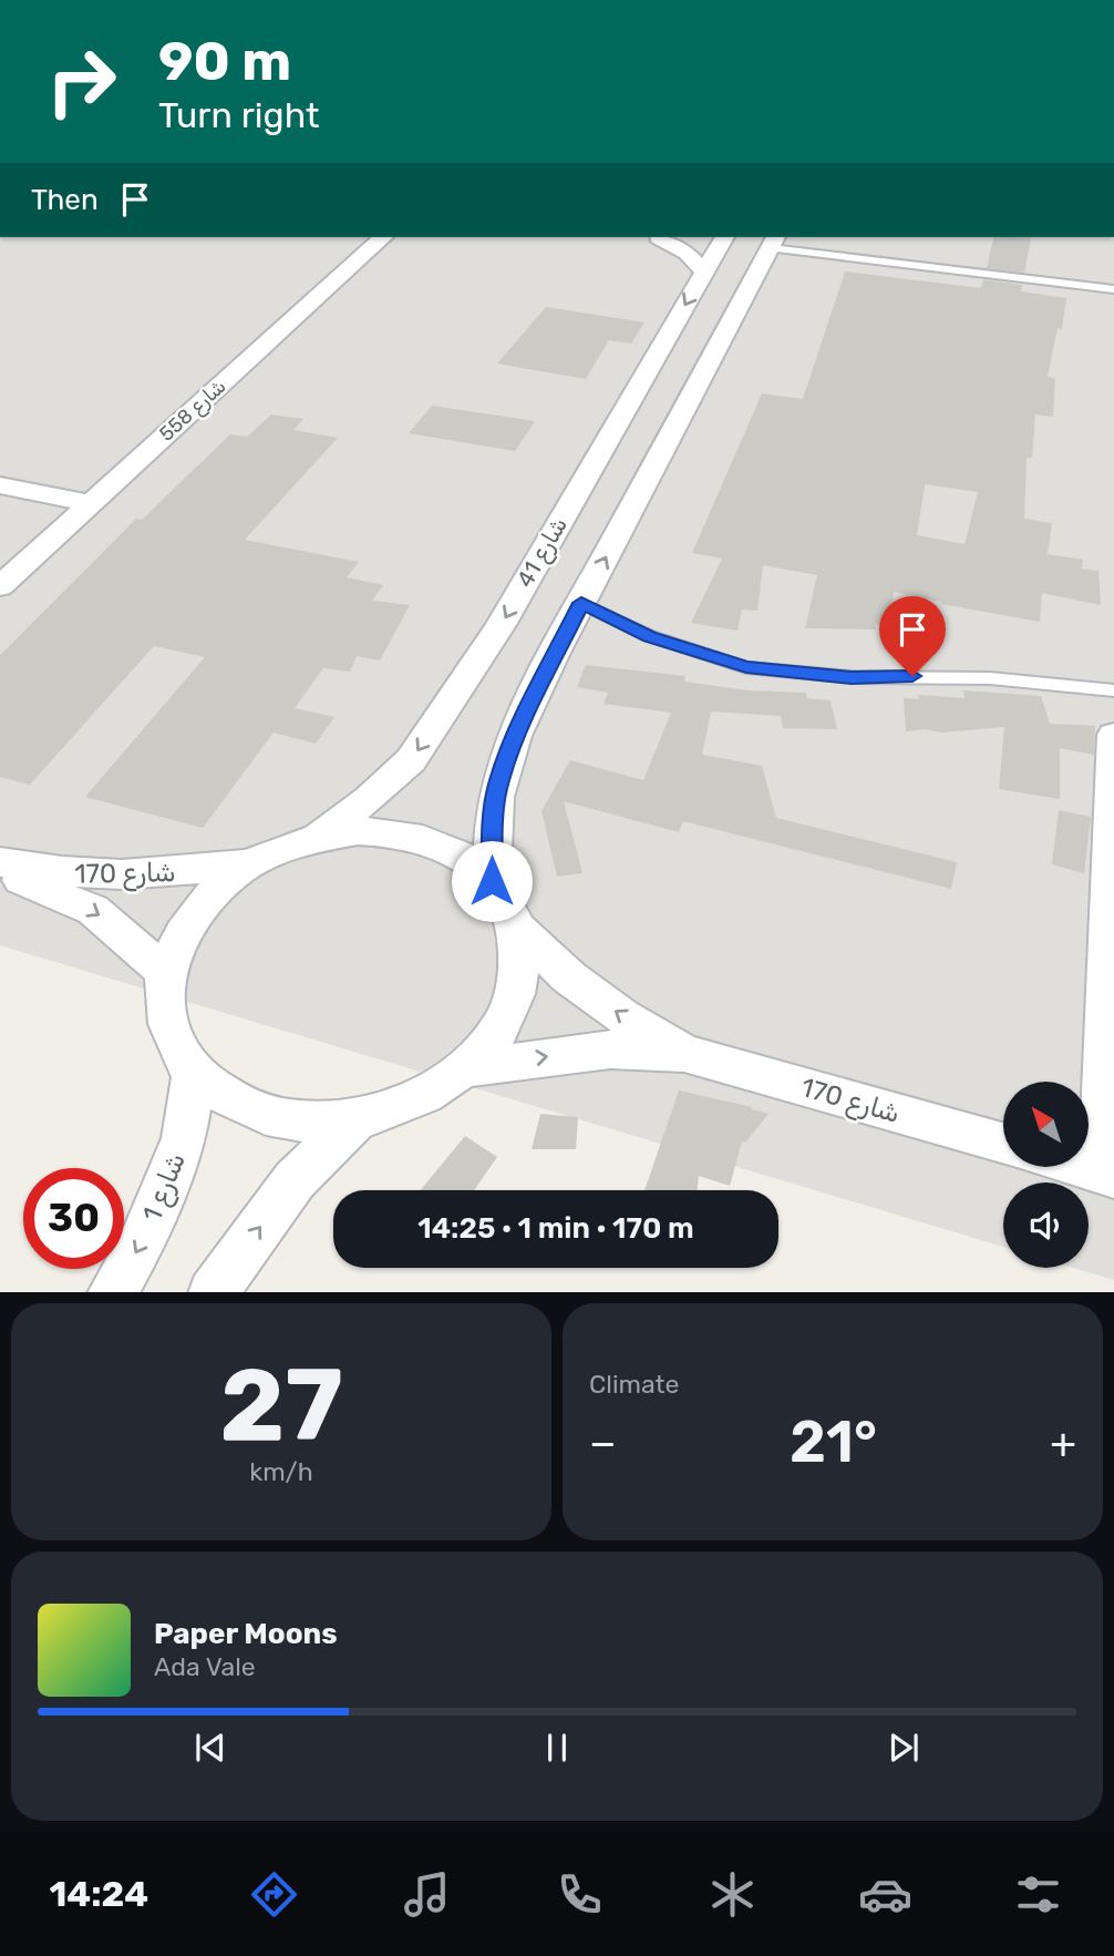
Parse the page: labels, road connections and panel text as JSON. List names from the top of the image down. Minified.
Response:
{"streets":{"street":["شارع 558","شارع 41","شارع 170","شارع 1"]},"north":"top left","page":{"turn":["90 m","Turn right"],"then":"Then","limit":"30","trip":"14:25 · 1 min · 170 m","tile":[["27","km/h"],"Climate"],"heat":["−","21°","+"],"song":["Paper Moons","Ada Vale"],"tabs":"14:24"}}
